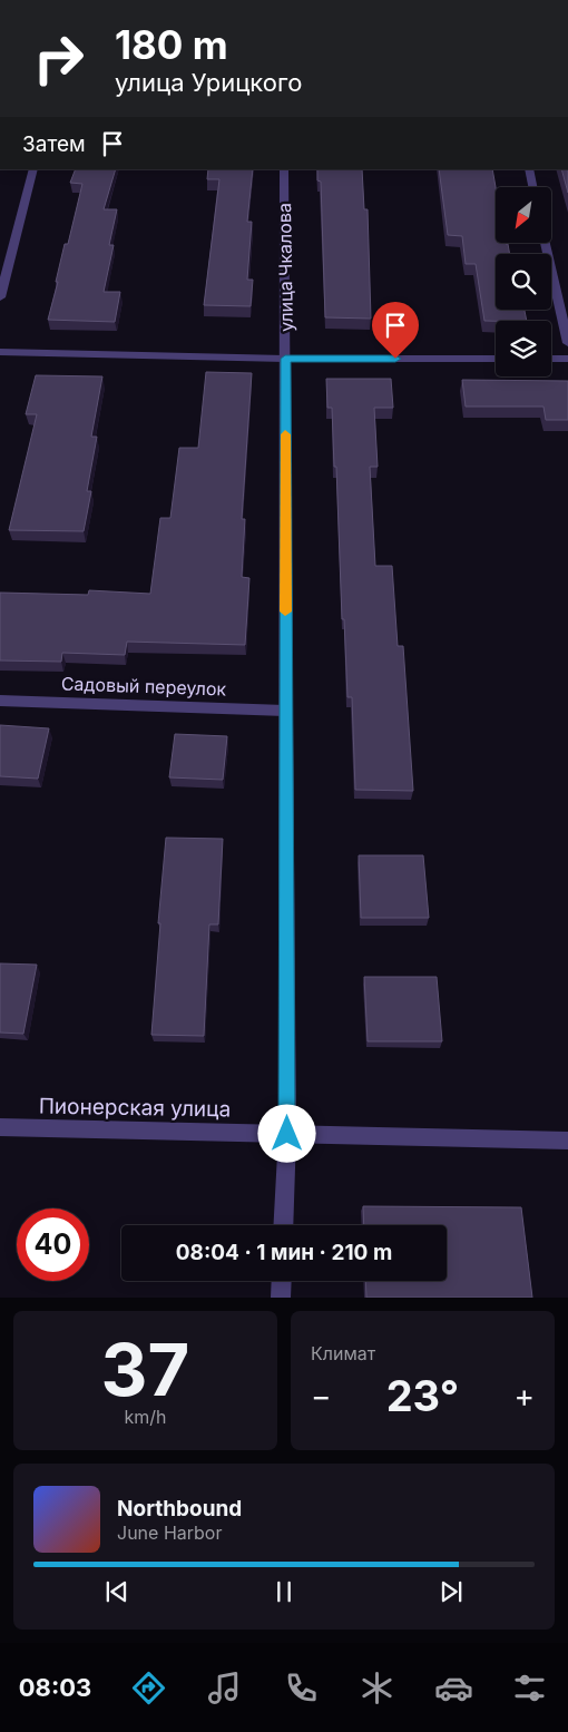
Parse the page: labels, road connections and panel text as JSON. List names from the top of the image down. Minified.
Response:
{"streets":{"street":["улица Чкалова","Садовый переулок","Пионерская улица"]},"crossings":[["улица Чкалова","Садовый переулок"],["улица Чкалова","Пионерская улица"]],"north":"bottom left","page":{"turn":["180 m","улица Урицкого"],"then":"Затем","limit":"40","trip":"08:04 · 1 мин · 210 m","tile":[["37","km/h"],"Климат"],"heat":["−","23°","+"],"song":["Northbound","June Harbor"],"tabs":"08:03"}}
